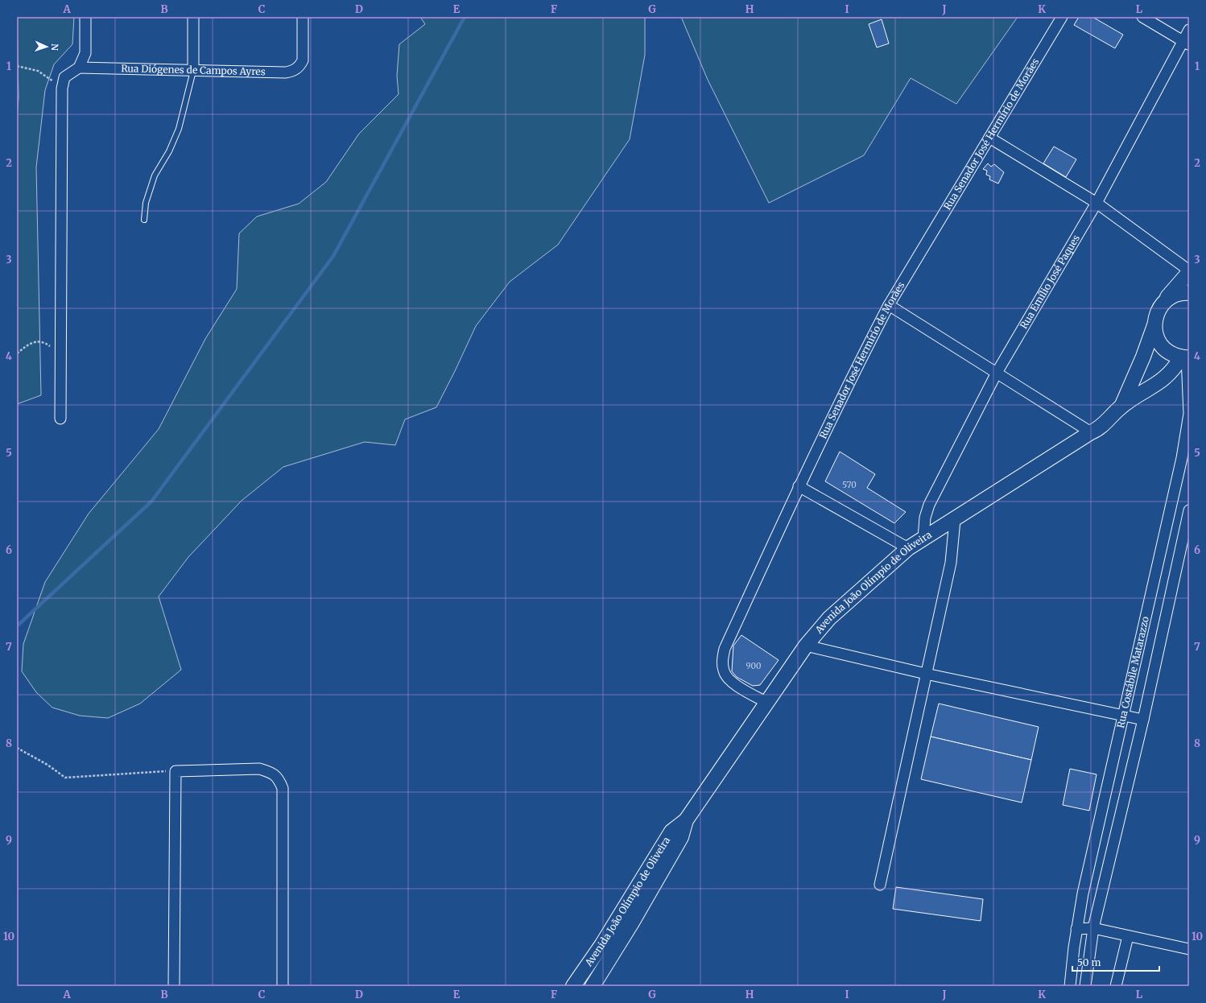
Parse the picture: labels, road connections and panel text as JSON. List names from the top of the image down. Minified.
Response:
{"streets":{"main road":["Avenida João Olímpio de Oliveira"],"street":["Rua Diógenes de Campos Ayres","Rua Senador José Hermírio de Morães","Rua Emílio José Paques","Rua Costábile Matarazzo"]},"crossings":[["Rua Senador José Hermírio de Morães","Avenida João Olímpio de Oliveira"],["Rua Emílio José Paques","Avenida João Olímpio de Oliveira"],["Avenida João Olímpio de Oliveira","Rua Costábile Matarazzo"]],"house_numbers":["570","900"],"scale_bar":"50 m","north":"right","grid":{"columns":["A","B","C","D","E","F","G","H","I","J","K","L"],"rows":["1","2","3","4","5","6","7","8","9","10"]}}
